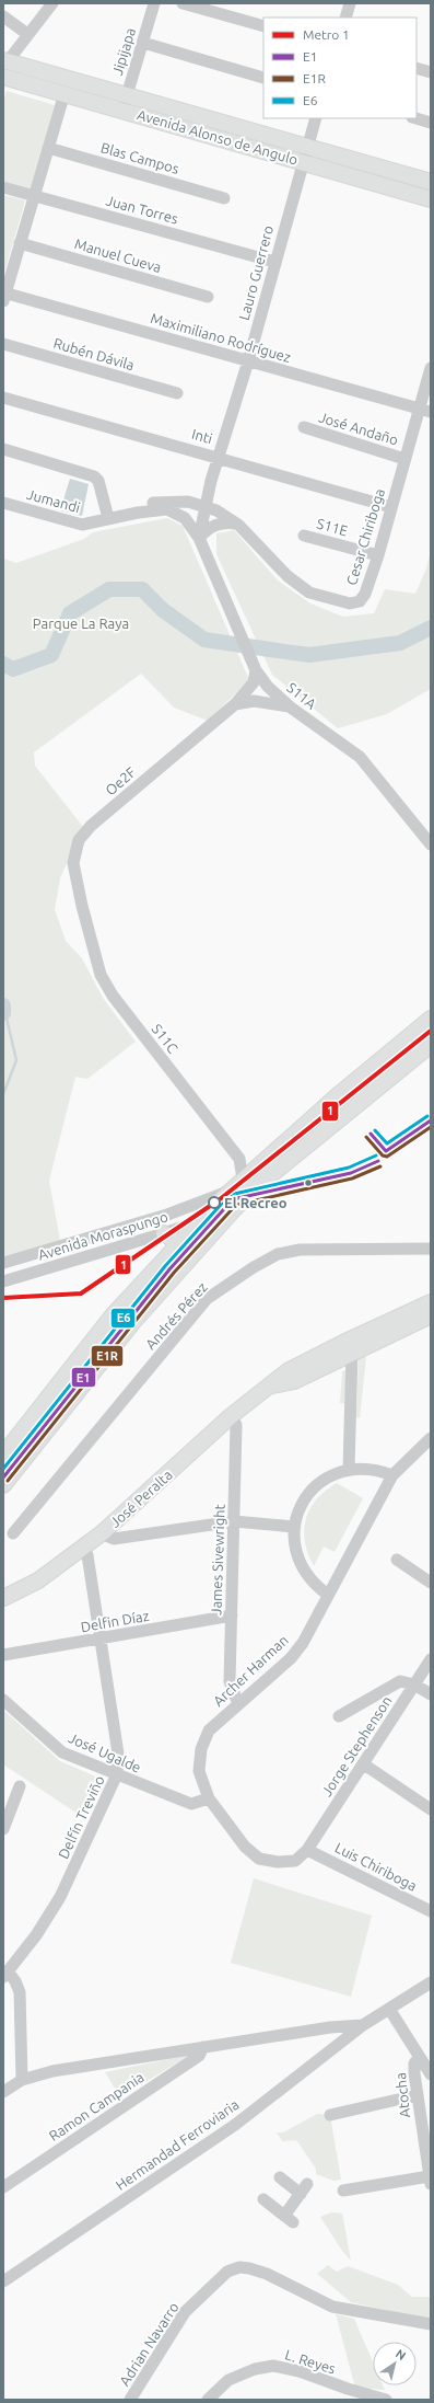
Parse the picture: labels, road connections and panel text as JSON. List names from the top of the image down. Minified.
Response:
{"streets":{"main road":["Avenida Alonso de Angulo","José Peralta"],"street":["Jipijapa","Blas Campos","Juan Torres","Manuel Cueva","Lauro Guerrero","Maximiliano Rodríguez","Rubén Dávila","José Andaño","Inti","Jumandi","S11E","Cesar Chiriboga","S11A","Oe2F","S11C","Avenida Moraspungo","Andrés Pérez","James Sivewright","Delfin Díaz","Archer Harman","Jorge Stephenson","José Ugalde","Delfín Treviño","Luis Chiriboga","Atocha","Ramon Campania","Hermandad Ferroviaria","Adrian Navarro","L. Reyes"]},"crossings":[["Jipijapa","Avenida Alonso de Angulo"],["Avenida Alonso de Angulo","Lauro Guerrero"],["Juan Torres","Lauro Guerrero"],["Lauro Guerrero","Maximiliano Rodríguez"],["Lauro Guerrero","Inti"],["Lauro Guerrero","Jumandi"],["Lauro Guerrero","S11A"],["Maximiliano Rodríguez","Cesar Chiriboga"],["José Andaño","Cesar Chiriboga"],["Inti","Cesar Chiriboga"],["Jumandi","Cesar Chiriboga"],["Jumandi","S11A"],["S11E","Cesar Chiriboga"],["S11A","Oe2F"],["Oe2F","S11C"],["José Peralta","James Sivewright"],["José Peralta","Delfín Treviño"],["James Sivewright","Delfin Díaz"],["James Sivewright","Archer Harman"],["Delfin Díaz","Delfín Treviño"],["Archer Harman","Jorge Stephenson"],["Archer Harman","José Ugalde"],["Archer Harman","Luis Chiriboga"],["Jorge Stephenson","Luis Chiriboga"],["José Ugalde","Delfín Treviño"],["Ramon Campania","Hermandad Ferroviaria"]],"parks":["Parque La Raya"],"places":["El Recreo"],"lines":["metro line 1","transit line E6","transit line E1","transit line E1R"],"legend":["Metro 1","E1","E1R","E6"],"north":"top right"}
